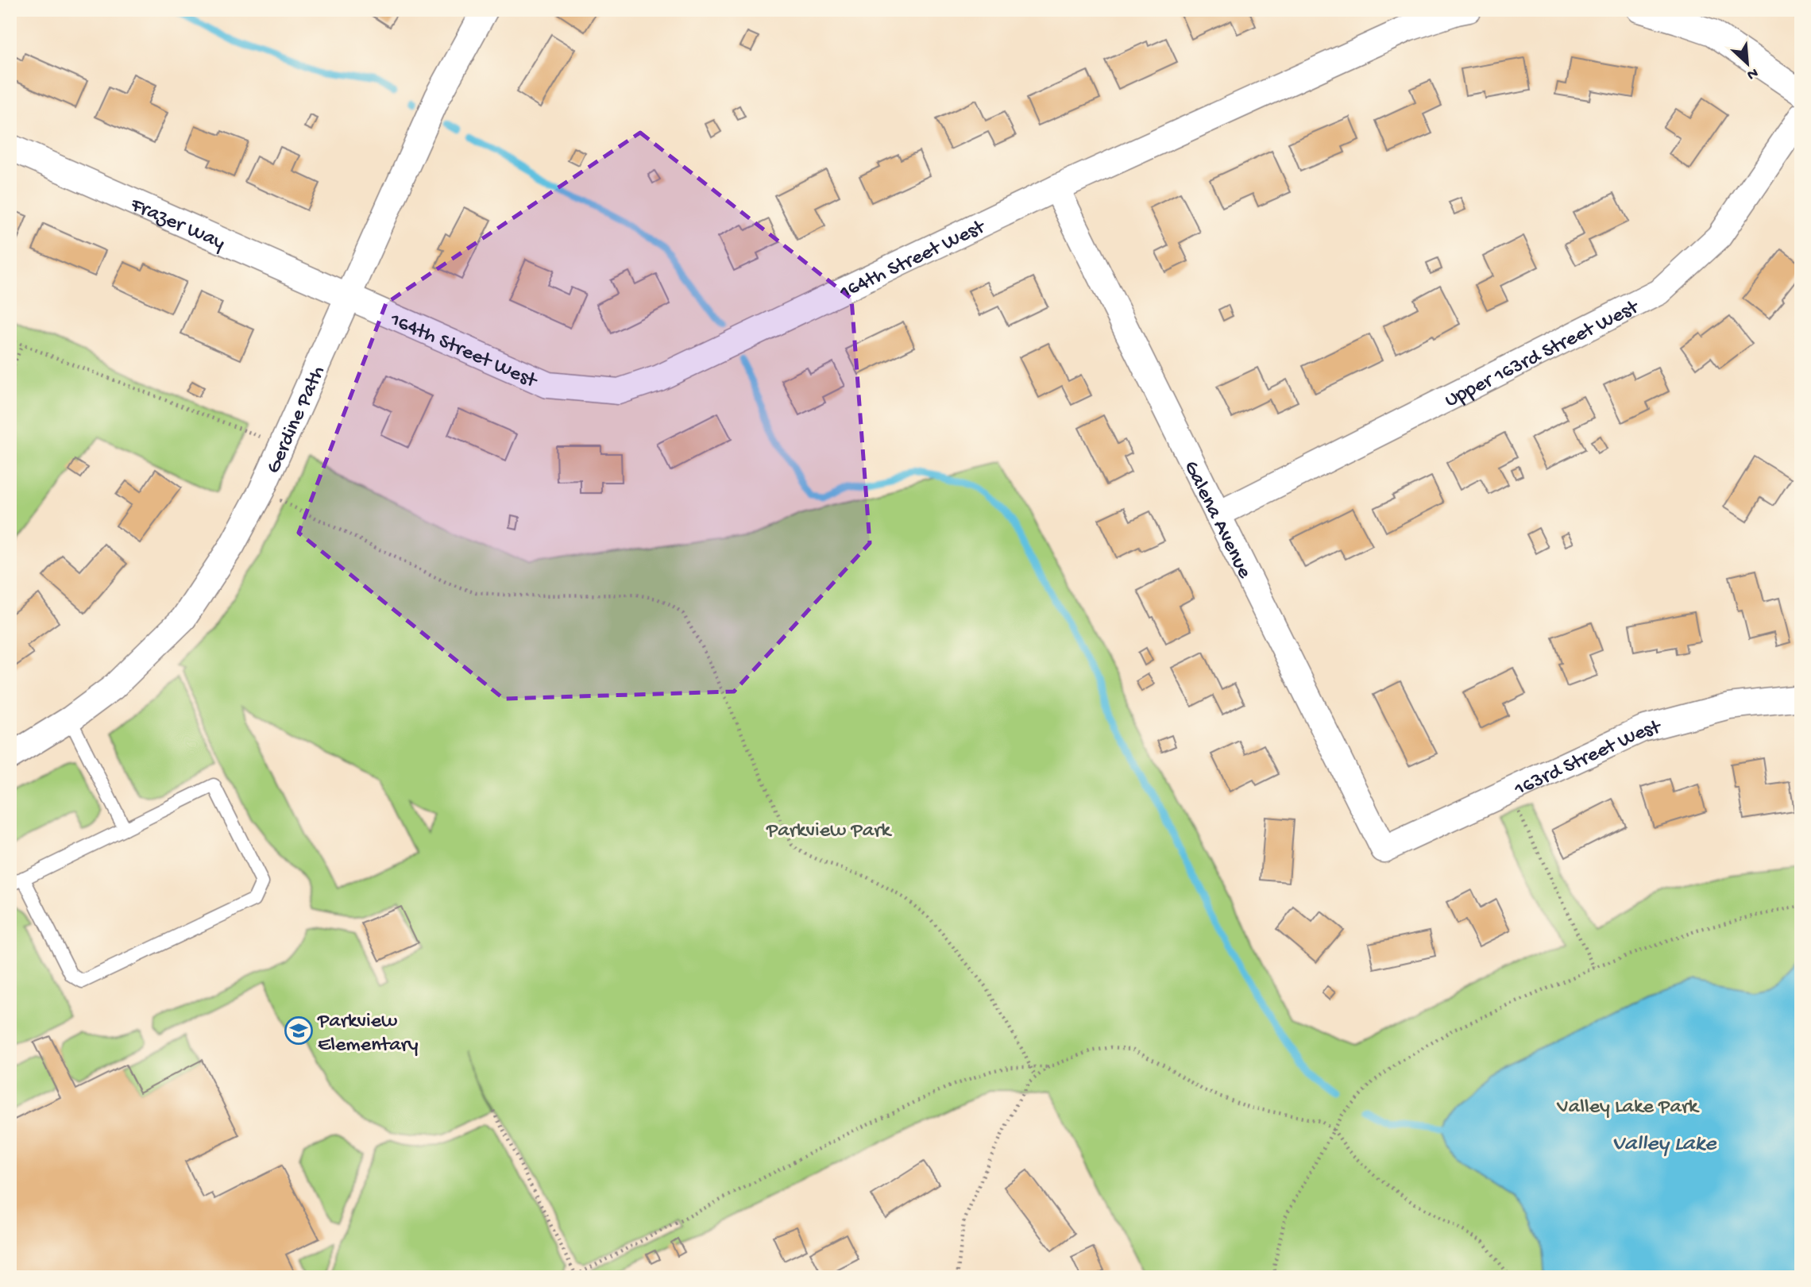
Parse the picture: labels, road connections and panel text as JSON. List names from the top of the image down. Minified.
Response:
{"streets":{"street":["Frazer Way","164th Street West","Upper 163rd Street West","Gerdine Path","Galena Avenue","163rd Street West"]},"crossings":[["Frazer Way","164th Street West"],["Frazer Way","Gerdine Path"],["164th Street West","Gerdine Path"],["164th Street West","Galena Avenue"],["Upper 163rd Street West","Galena Avenue"],["Galena Avenue","163rd Street West"]],"water":["Valley Lake"],"parks":["Parkview Park","Valley Lake Park"],"places":{"school or university":["Parkview Elementary"]},"north":"bottom right"}
